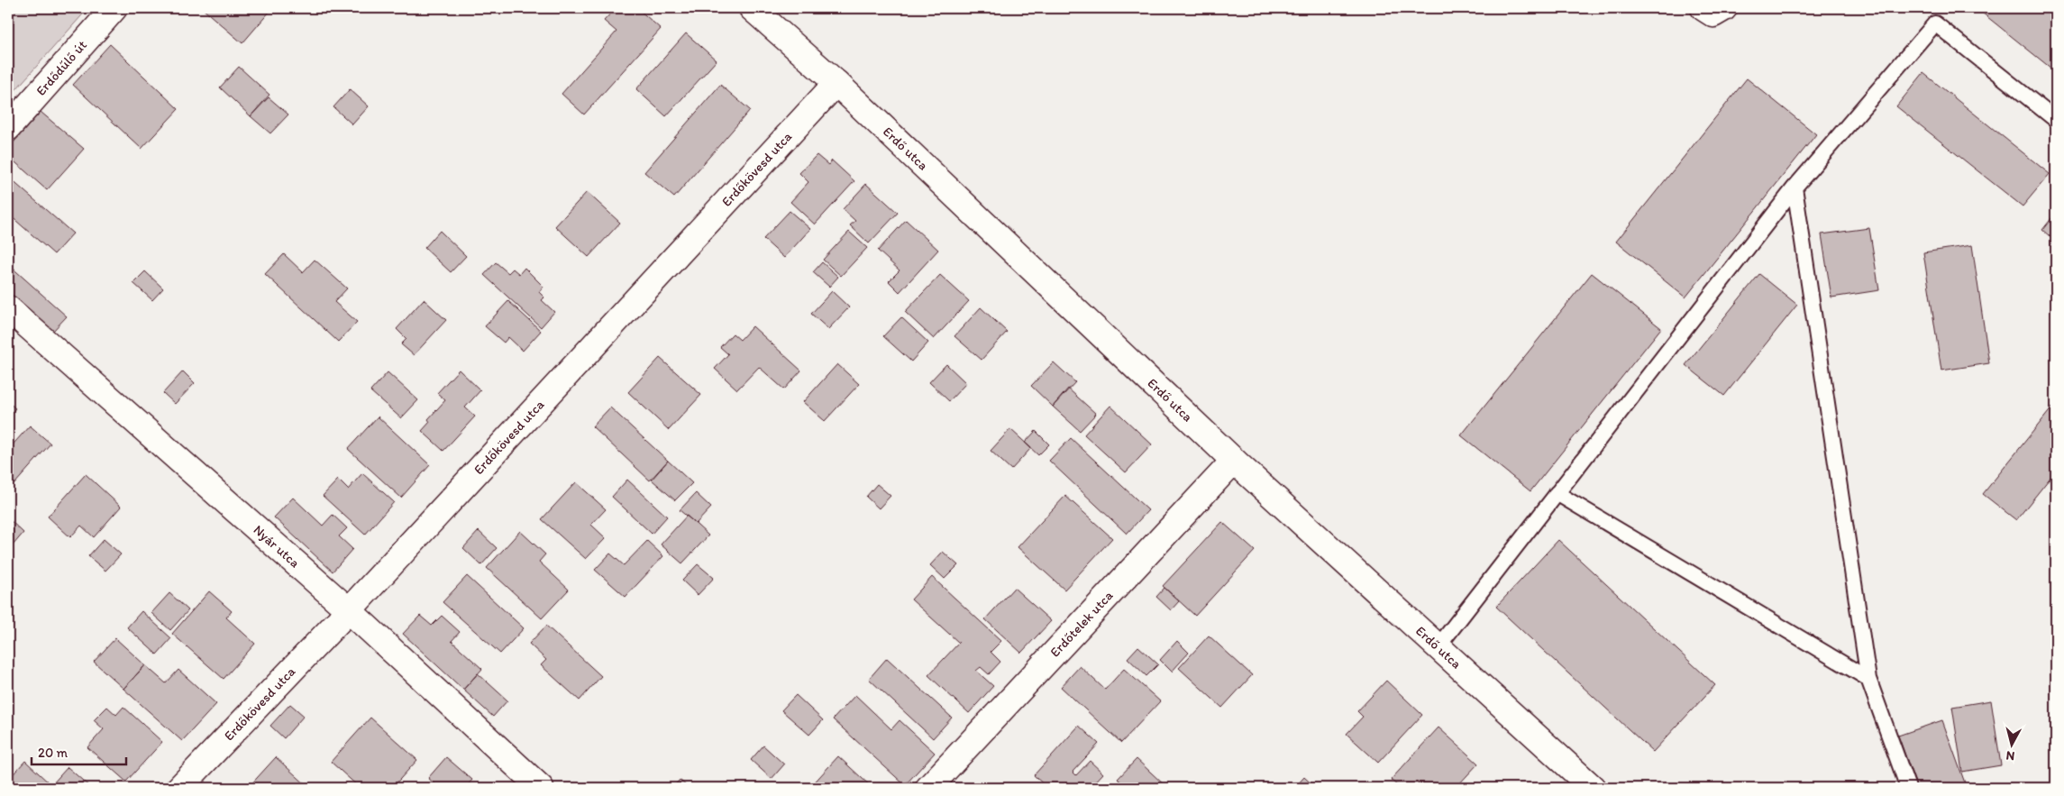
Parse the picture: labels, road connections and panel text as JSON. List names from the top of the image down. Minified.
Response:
{"streets":{"street":["Erdődűlő út","Erdő utca","Erdőkövesd utca","Nyár utca","Erdőtelek utca"]},"crossings":[["Erdő utca","Erdőkövesd utca"],["Erdő utca","Erdőtelek utca"],["Erdőkövesd utca","Nyár utca"]],"scale_bar":"20 m","north":"bottom"}
